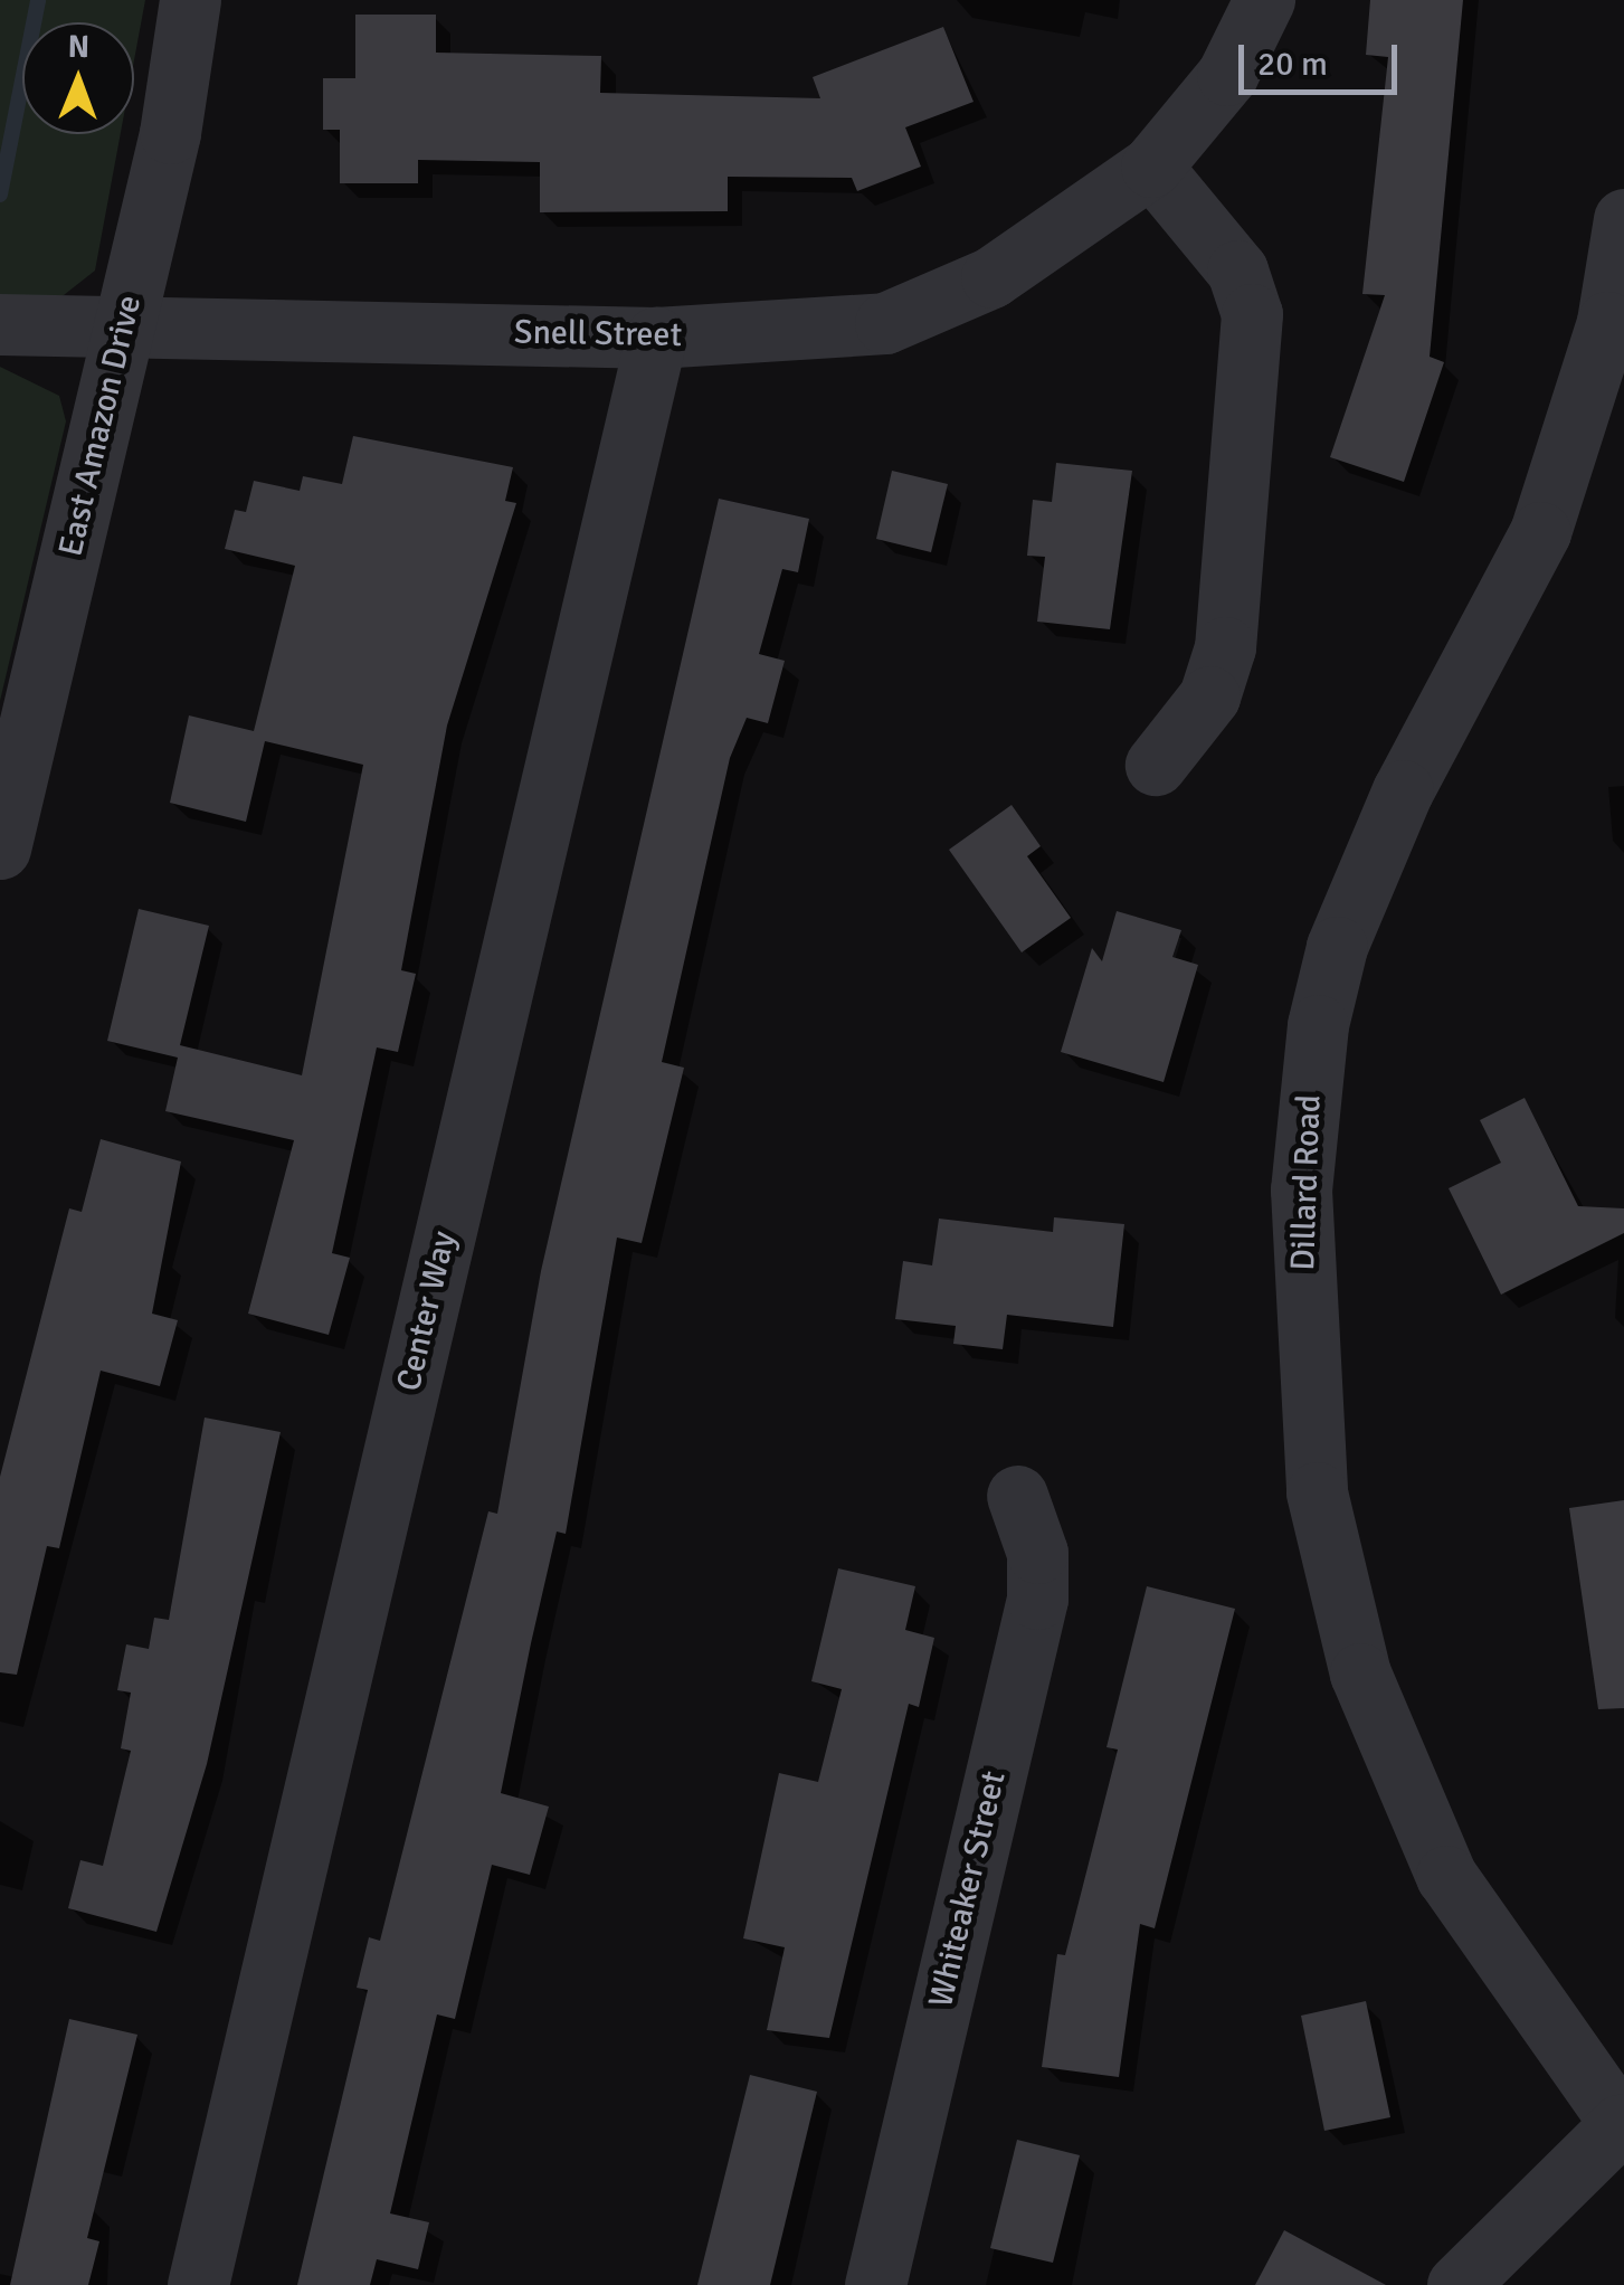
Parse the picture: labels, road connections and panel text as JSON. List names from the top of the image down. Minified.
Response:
{"streets":{"street":["Snell Street","East Amazon Drive","Dillard Road","Center Way","Whiteaker Street"]},"crossings":[["Snell Street","East Amazon Drive"],["Snell Street","Center Way"]],"scale_bar":"20 m","north":"top"}
